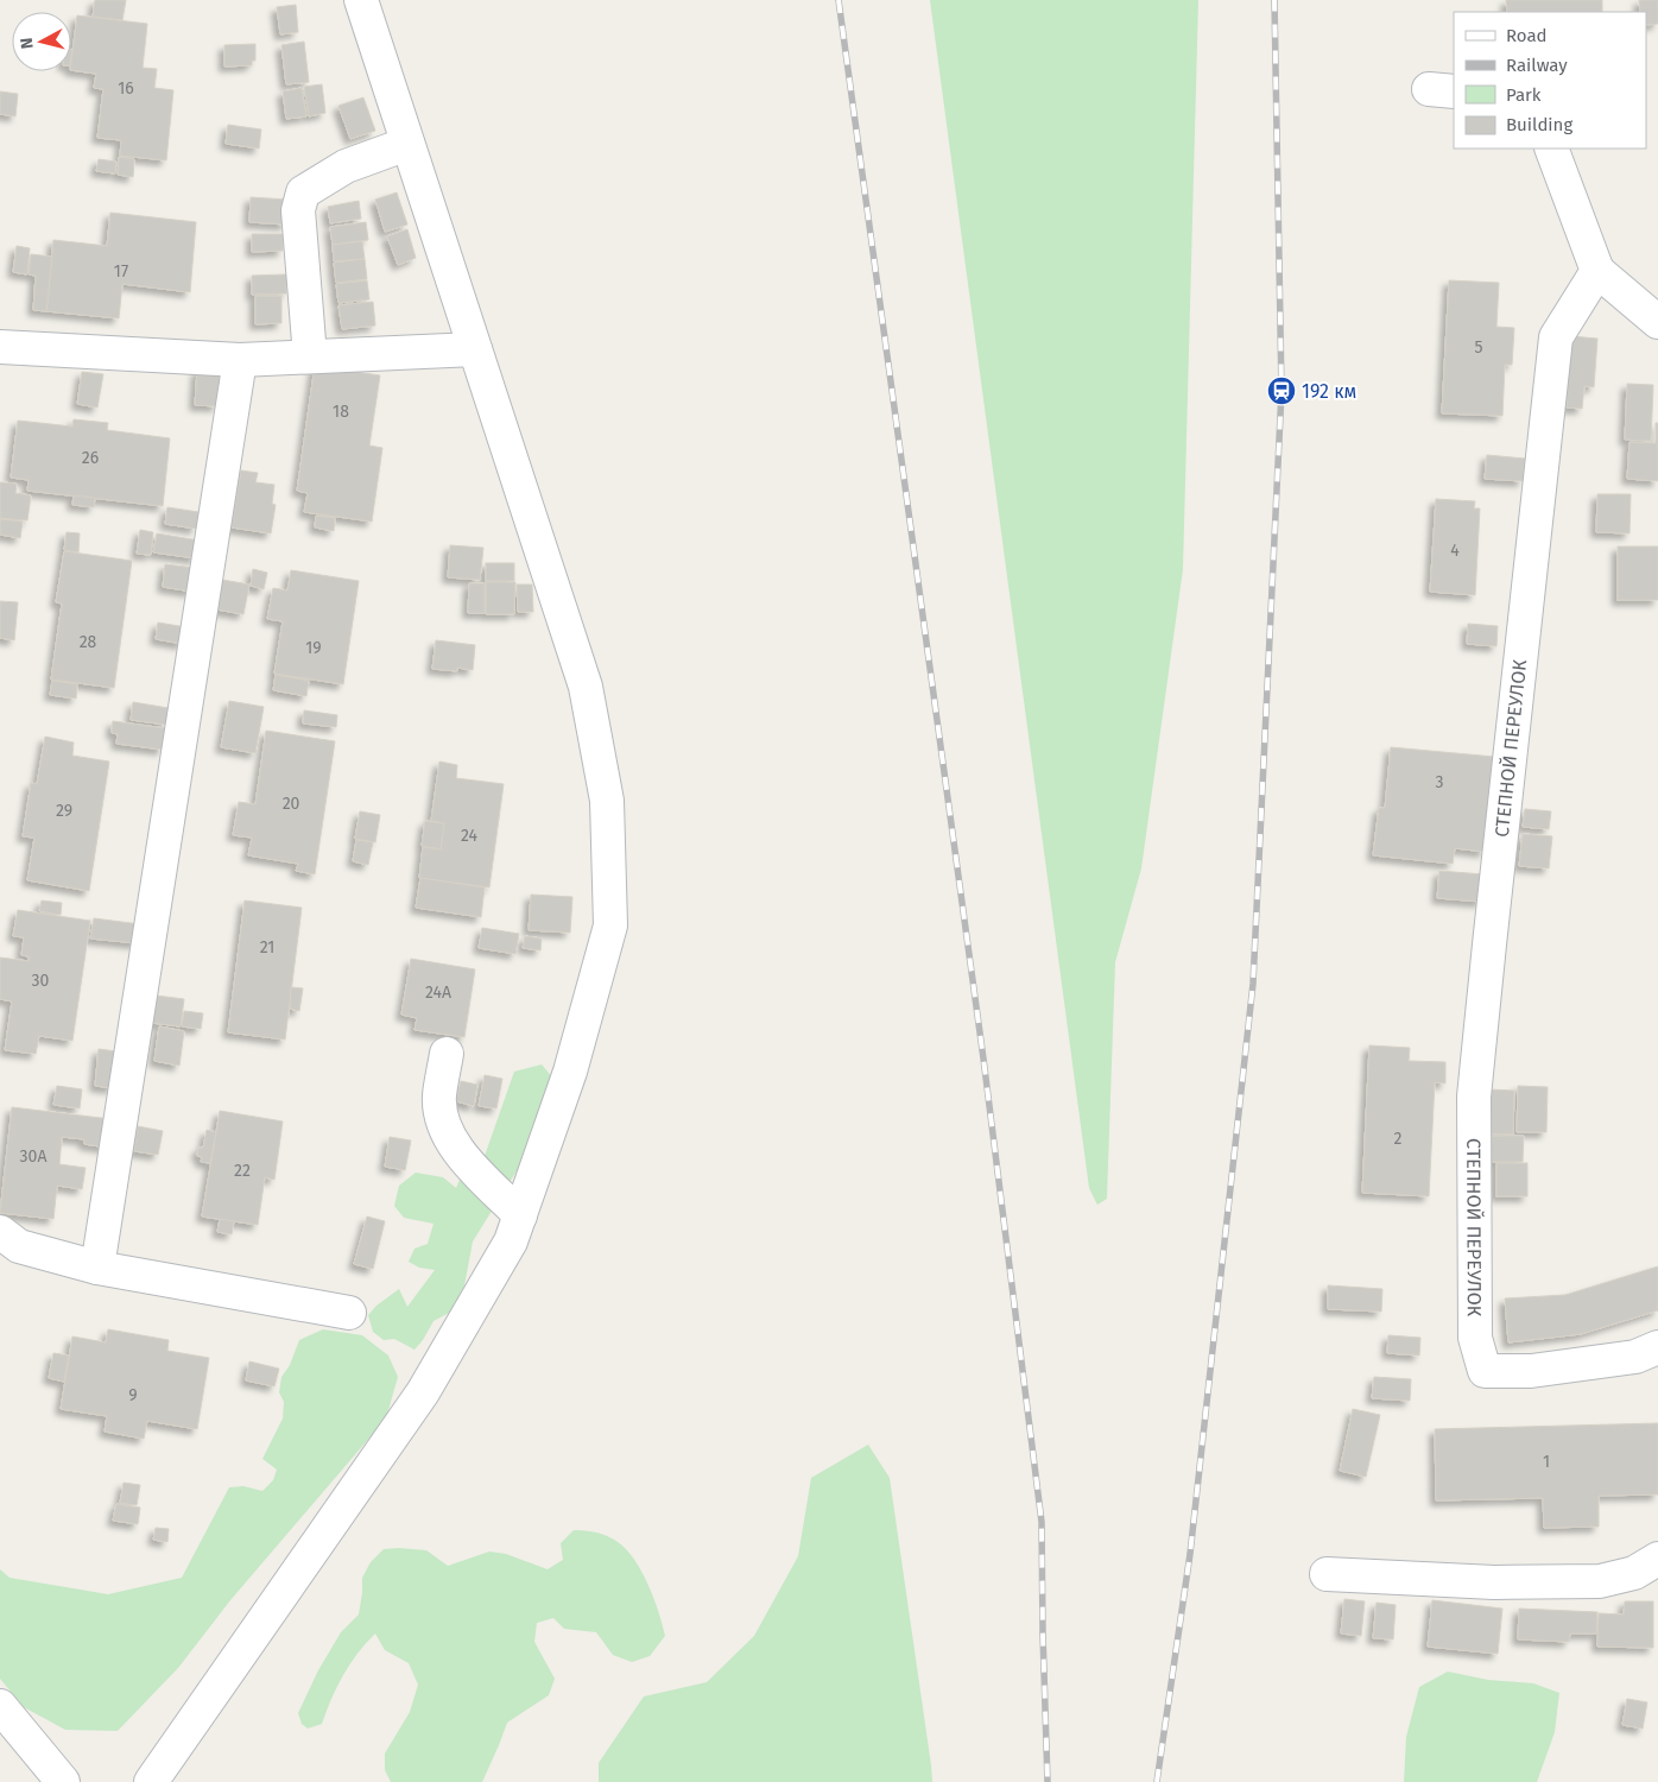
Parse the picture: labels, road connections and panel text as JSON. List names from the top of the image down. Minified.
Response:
{"streets":{"street":["СТЕПНОЙ ПЕРЕУЛОК"]},"places":{"station":["192 км"]},"house_numbers":["16","17","5","18","26","4","28","19","3","20","29","24","21","30","24А","2","30А","22","9","1"],"legend":["Road","Railway","Park","Building"],"north":"left"}
